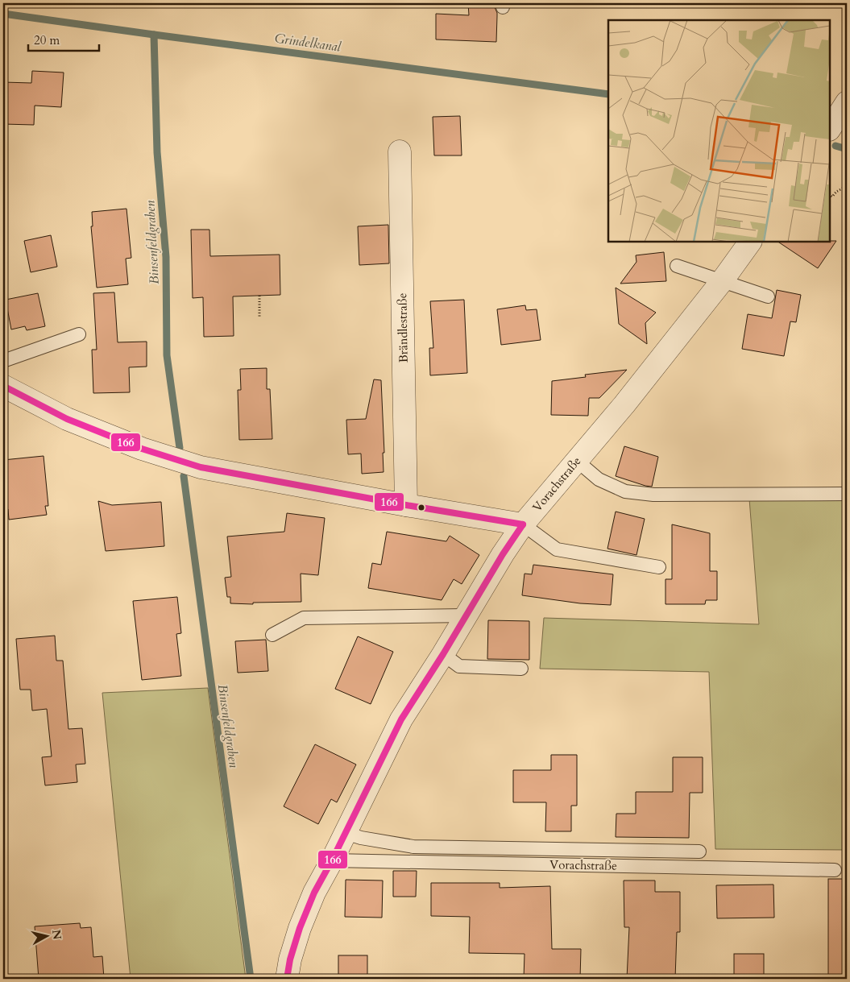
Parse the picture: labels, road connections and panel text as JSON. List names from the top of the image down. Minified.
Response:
{"streets":{"street":["Brändlestraße","Vorachstraße"]},"water":["Grindelkanal","Binsenfeldgraben"],"lines":["transit line 166"],"scale_bar":"20 m","north":"right"}
